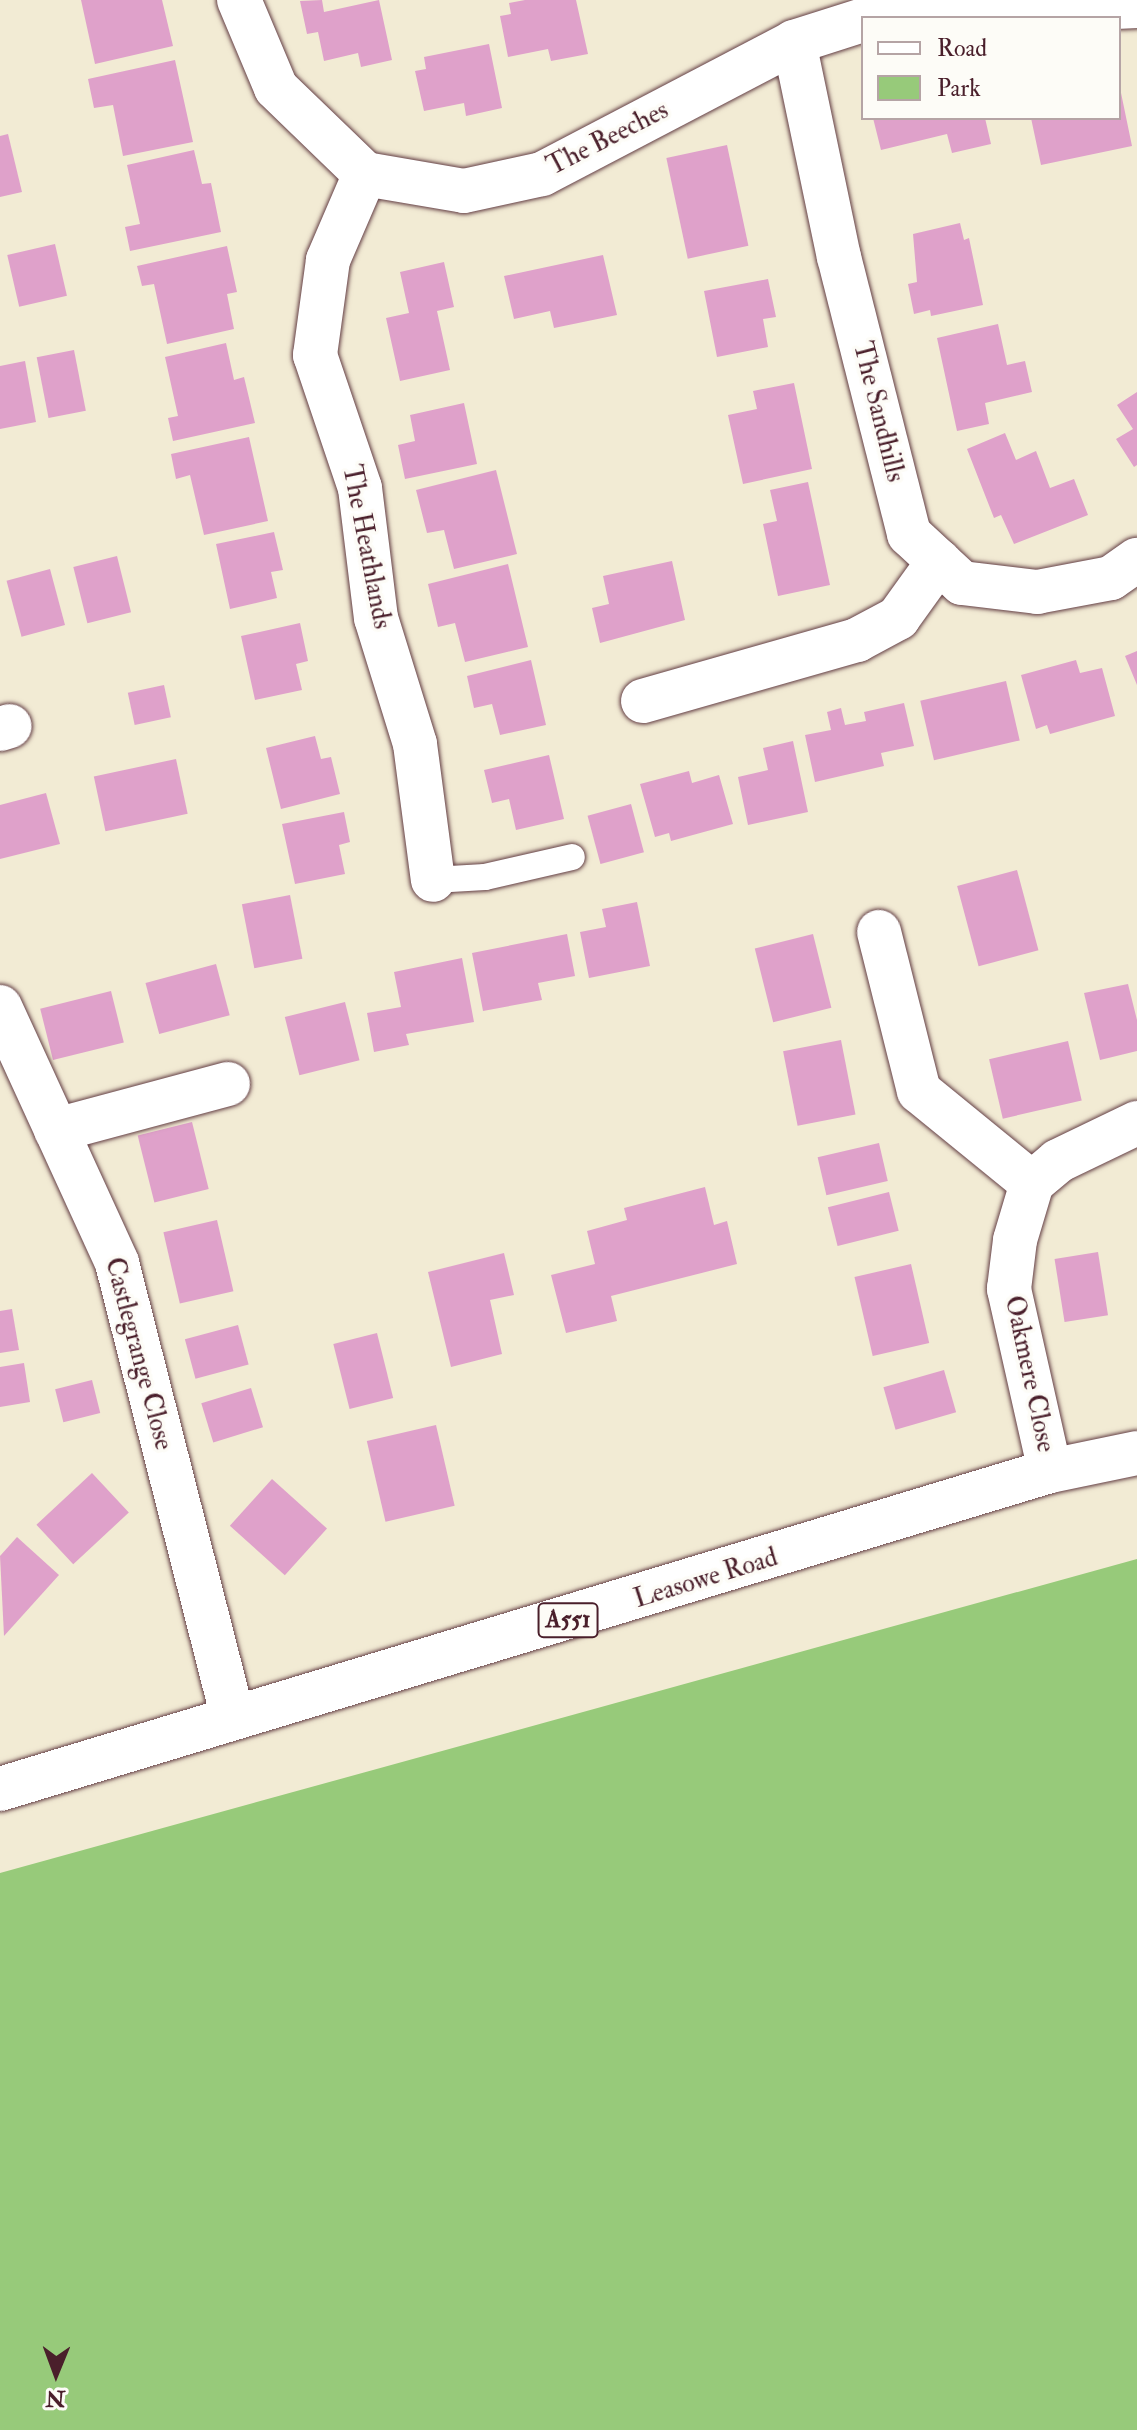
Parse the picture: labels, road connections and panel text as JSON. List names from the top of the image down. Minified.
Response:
{"streets":{"street":["The Beeches","The Sandhills","The Heathlands","Castlegrange Close","Oakmere Close","Leasowe Road","A551"]},"crossings":[["The Beeches","The Sandhills"],["The Beeches","The Heathlands"],["Castlegrange Close","Leasowe Road"],["Oakmere Close","Leasowe Road"]],"legend":["Road","Park"],"north":"bottom"}
